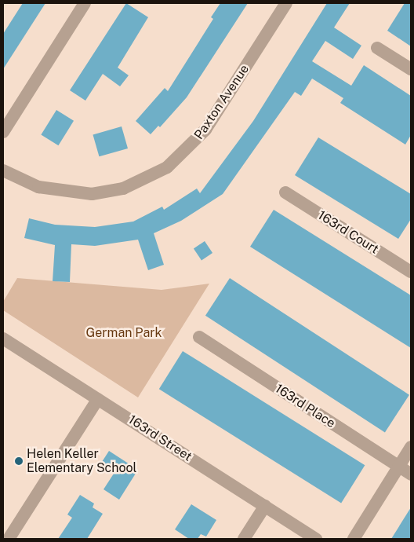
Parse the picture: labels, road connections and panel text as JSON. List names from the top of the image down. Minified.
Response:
{"streets":{"street":["Paxton Avenue","163rd Court","163rd Place","163rd Street"]},"parks":["German Park"],"places":["Helen Keller Elementary School"]}
